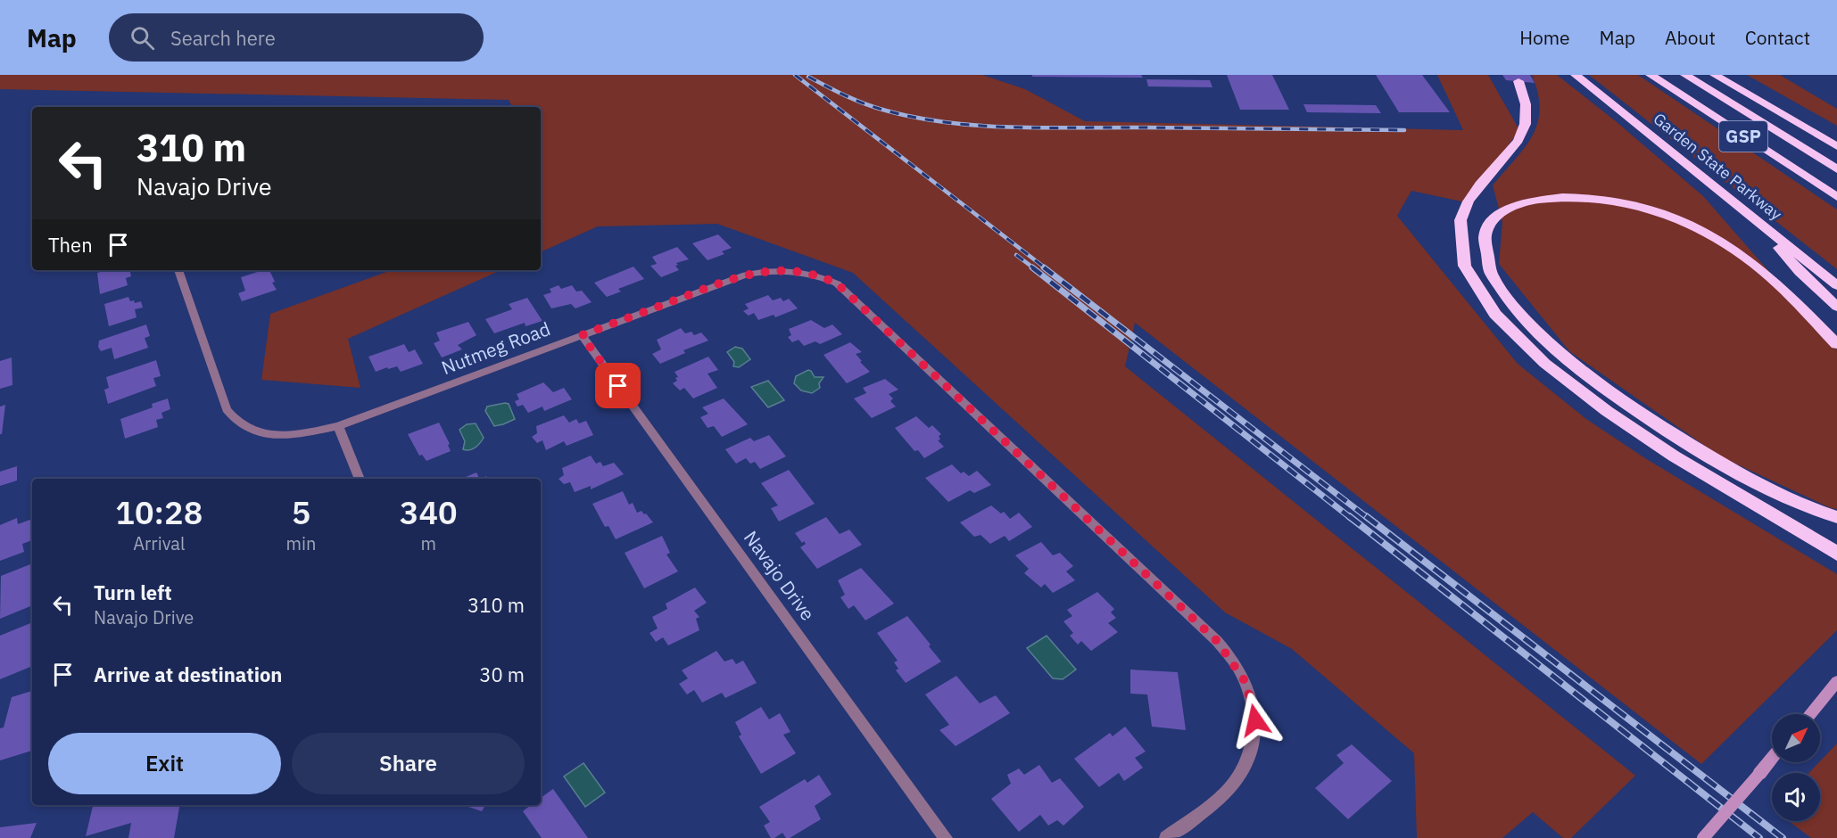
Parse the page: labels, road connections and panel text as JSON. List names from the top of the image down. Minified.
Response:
{"streets":{"highway":["GSP","Garden State Parkway"],"street":["Nutmeg Road","Navajo Drive"]},"crossings":[["Nutmeg Road","Navajo Drive"]],"north":"top right","page":{"header":"Map","search":"Search here","nav":["Home","Map","About","Contact"],"turn":["310 m","Navajo Drive"],"then":"Then","eta":["10:28","Arrival","5","min","340","m"],"list":[{"name":"Turn left","note":"Navajo Drive","value":"310 m"},{"name":"Arrive at destination","value":"30 m"}],"buttons":["Exit","Share"]}}
